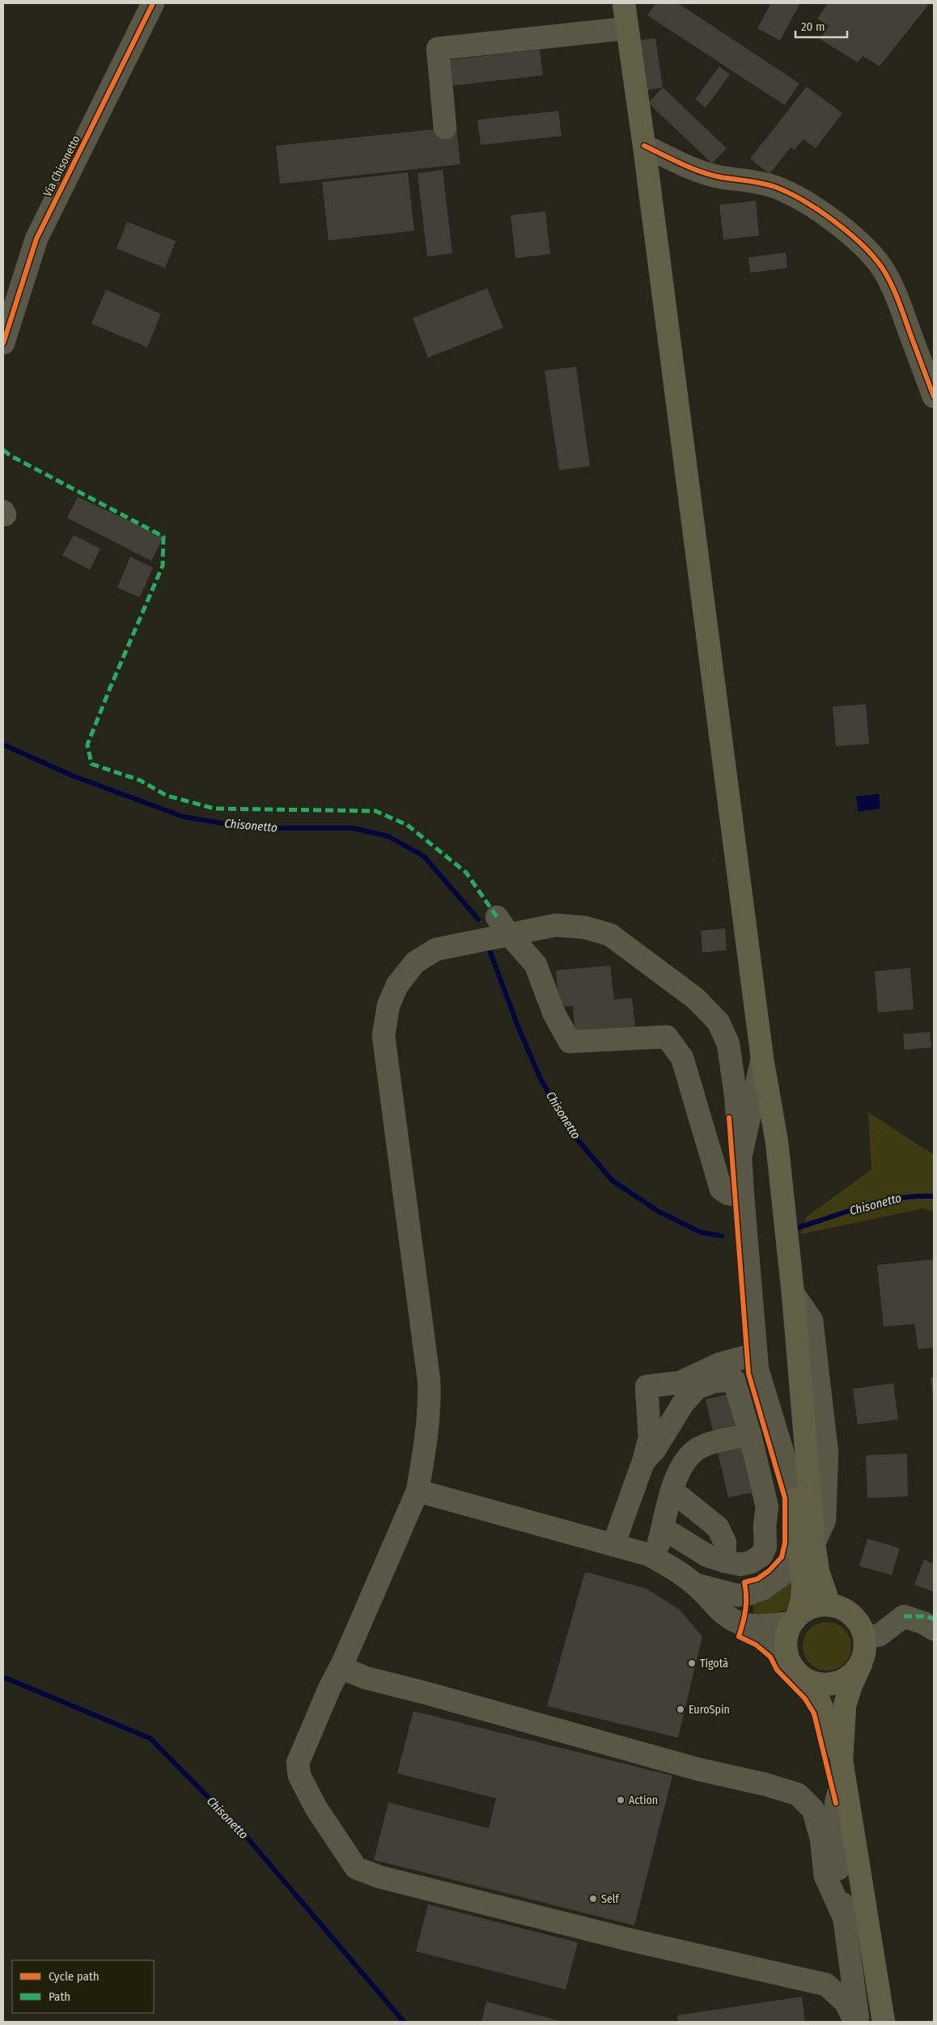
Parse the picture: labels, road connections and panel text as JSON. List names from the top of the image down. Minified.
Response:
{"streets":{"street":["Via Chisonetto"]},"water":["Chisonetto"],"places":["Tigotà","EuroSpin","Action","Self"],"legend":["Cycle path","Path"],"scale_bar":"20 m"}
